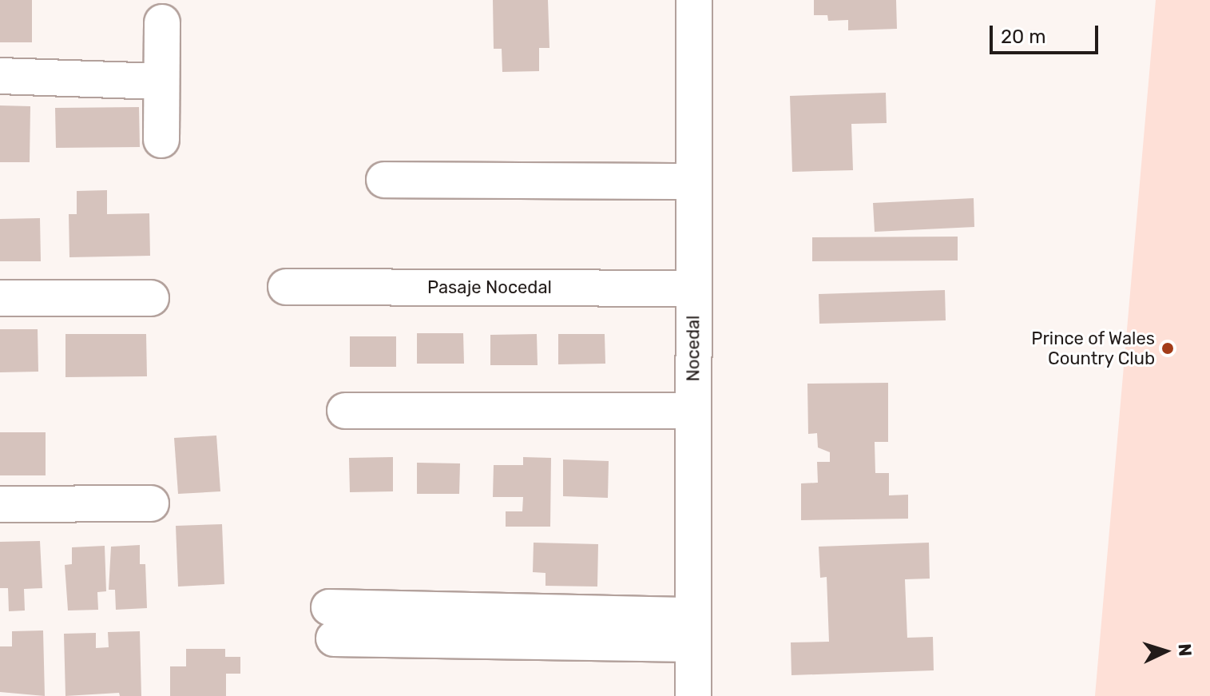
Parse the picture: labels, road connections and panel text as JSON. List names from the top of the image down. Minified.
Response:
{"streets":{"street":["Pasaje Nocedal","Nocedal"]},"crossings":[["Pasaje Nocedal","Nocedal"]],"places":["Prince of Wales Country Club"],"scale_bar":"20 m","north":"right"}
